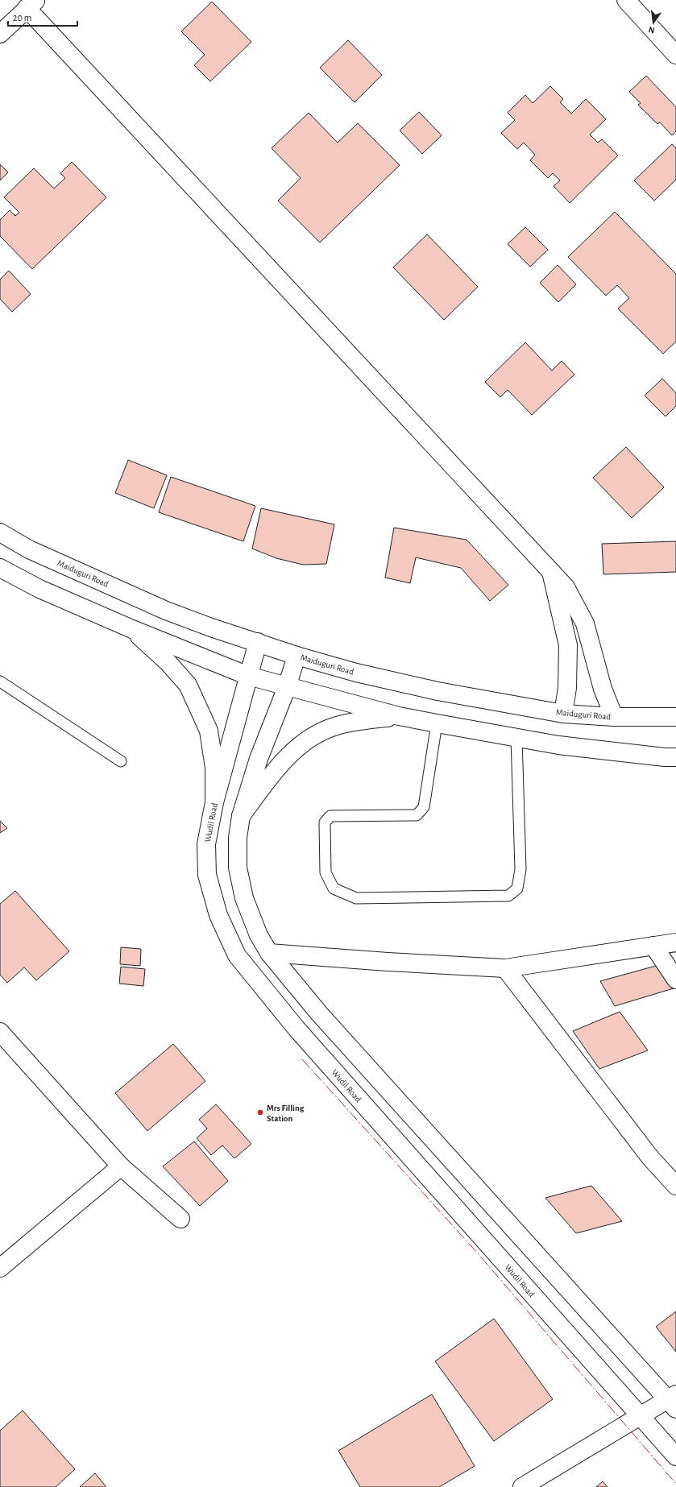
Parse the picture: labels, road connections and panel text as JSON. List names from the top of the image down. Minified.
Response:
{"streets":{"main road":["Maiduguri Road","Wudil Road"]},"crossings":[["Maiduguri Road","Wudil Road"]],"places":["Mrs Filling Station"],"scale_bar":"20 m","north":"bottom"}
